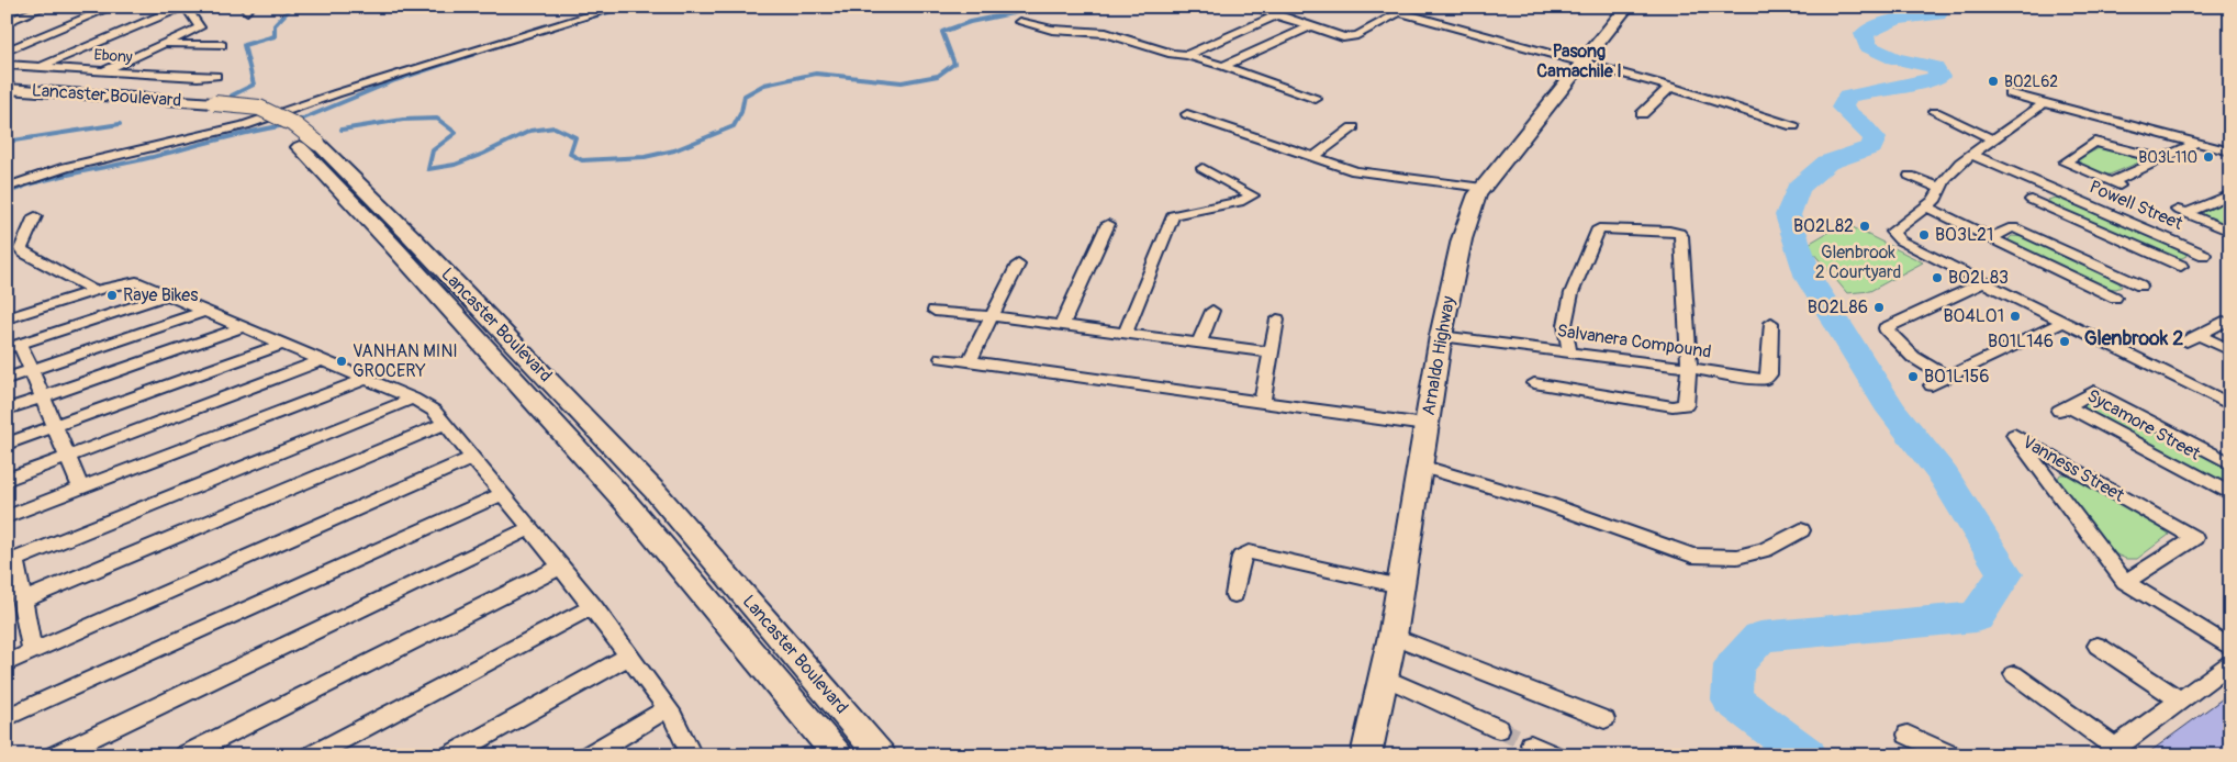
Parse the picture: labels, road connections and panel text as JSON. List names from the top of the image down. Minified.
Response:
{"streets":{"main road":["Lancaster Boulevard","Arnaldo Highway"],"street":["Ebony","Powell Street","Salvanera Compound","Sycamore Street","Vanness Street"]},"crossings":[["Salvanera Compound","Arnaldo Highway"]],"districts":["Pasong Camachile I","Glenbrook 2"],"parks":["Glenbrook 2 Courtyard"],"places":["B02L62","B03L110","B02L82","B03L21","B02L83","Raye Bikes","B02L86","B04L01","B01L146","VANHAN MINI GROCERY","B01L156"]}
